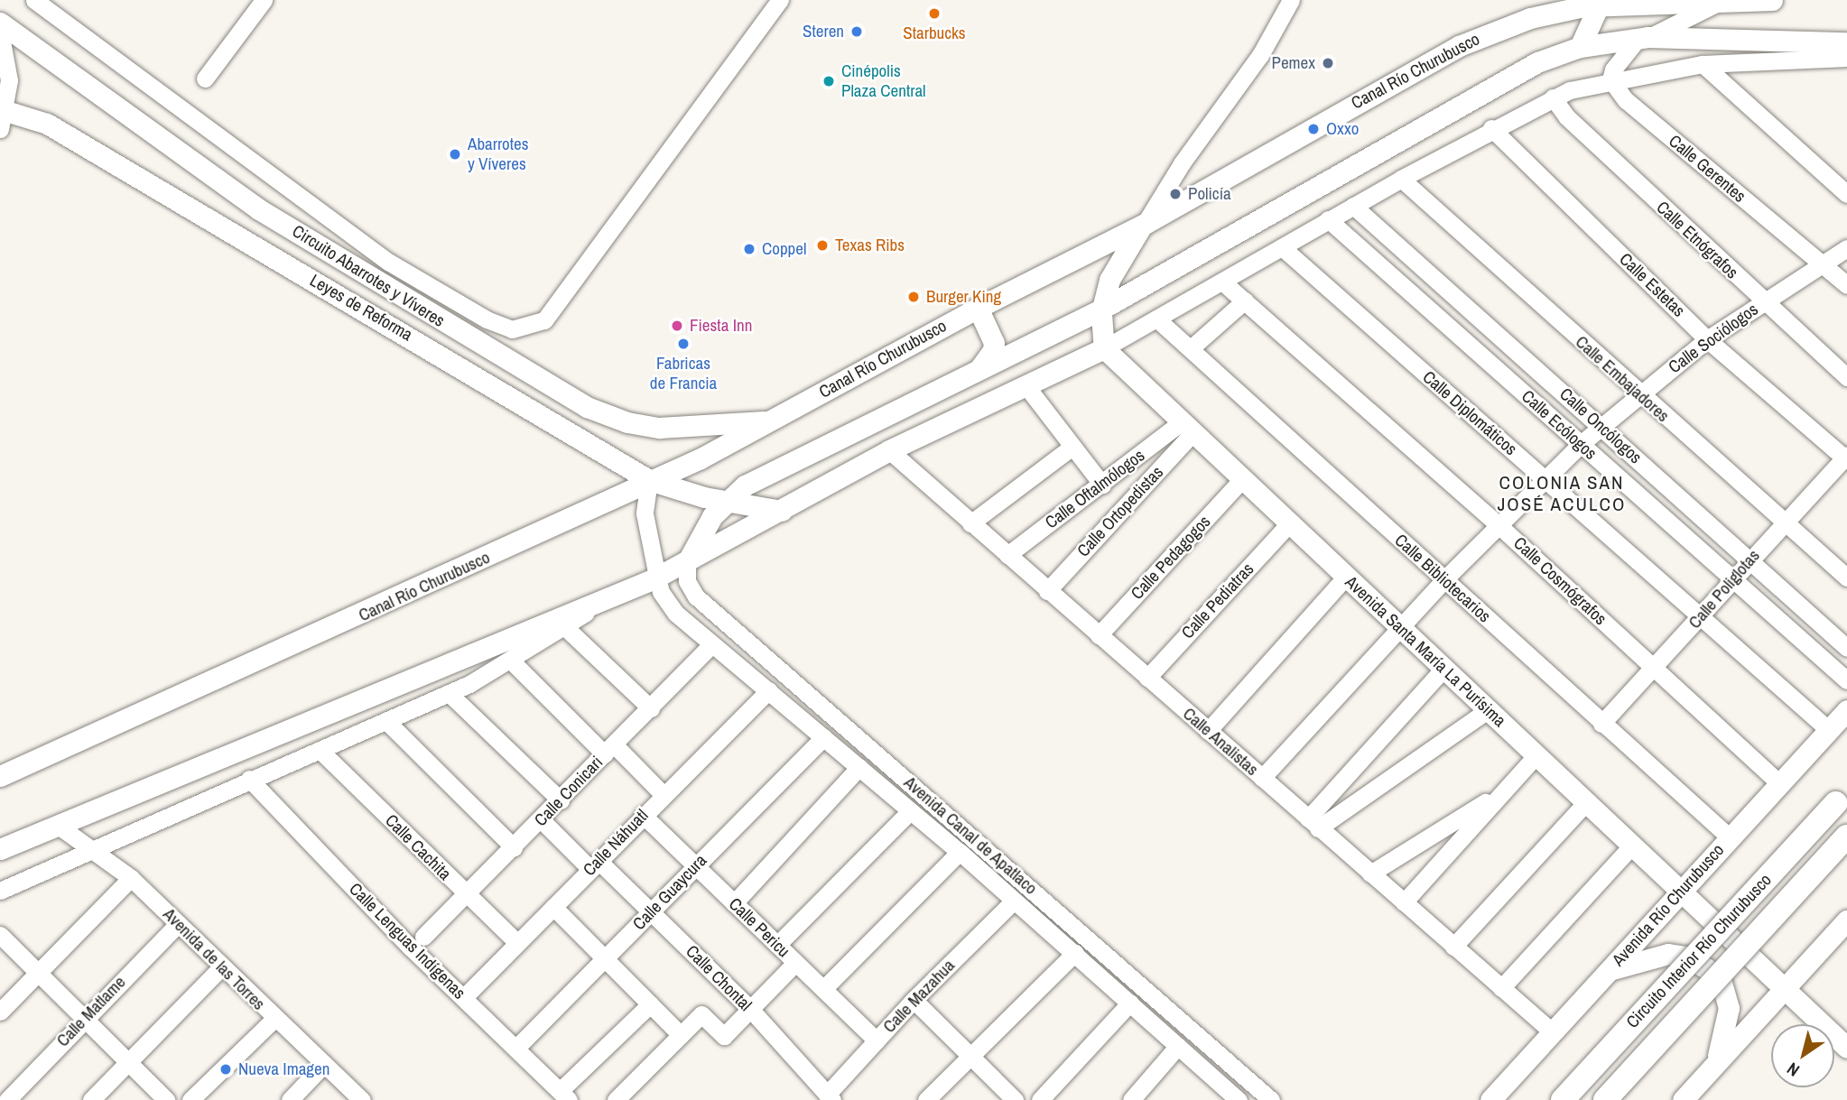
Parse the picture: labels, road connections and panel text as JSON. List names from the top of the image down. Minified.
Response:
{"streets":{"highway":["Circuito Interior Río Churubusco"],"main road":["Canal Río Churubusco","Circuito Abarrotes y Víveres","Leyes de Reforma","Avenida Santa María La Purísima","Avenida Río Churubusco"],"street":["Calle Gerentes","Calle Etnógrafos","Calle Estetas","Calle Sociólogos","Calle Embajadores","Calle Diplomáticos","Calle Ecólogos","Calle Oncólogos","Calle Oftalmólogos","Calle Ortopedistas","Calle Pedagogos","Calle Bibliotecarios","Calle Cosmógrafos","Calle Poliglotas","Calle Pediatras","Calle Analistas","Calle Conicari","Avenida Canal de Apatlaco","Calle Náhuatl","Calle Cachita","Calle Guaycura","Calle Pericu","Calle Lenguas Indígenas","Avenida de las Torres","Calle Chontal","Calle Mazahua","Calle Matlame"]},"crossings":[["Canal Río Churubusco","Circuito Abarrotes y Víveres"],["Canal Río Churubusco","Leyes de Reforma"],["Canal Río Churubusco","Avenida Canal de Apatlaco"],["Calle Gerentes","Calle Sociólogos"],["Calle Etnógrafos","Calle Sociólogos"],["Calle Estetas","Calle Sociólogos"],["Calle Estetas","Calle Poliglotas"],["Leyes de Reforma","Avenida Canal de Apatlaco"],["Calle Sociólogos","Calle Embajadores"],["Calle Sociólogos","Calle Diplomáticos"],["Calle Sociólogos","Calle Ecólogos"],["Calle Sociólogos","Calle Oncólogos"],["Calle Sociólogos","Calle Bibliotecarios"],["Calle Sociólogos","Calle Cosmógrafos"],["Calle Sociólogos","Avenida Santa María La Purísima"],["Calle Sociólogos","Calle Analistas"],["Calle Embajadores","Calle Poliglotas"],["Calle Diplomáticos","Calle Poliglotas"],["Calle Diplomáticos","Avenida Río Churubusco"],["Calle Ecólogos","Calle Poliglotas"],["Calle Oncólogos","Calle Poliglotas"],["Calle Oftalmólogos","Calle Ortopedistas"],["Calle Oftalmólogos","Avenida Santa María La Purísima"],["Calle Oftalmólogos","Calle Analistas"],["Calle Ortopedistas","Avenida Santa María La Purísima"],["Calle Ortopedistas","Calle Analistas"],["Calle Pedagogos","Avenida Santa María La Purísima"],["Calle Pedagogos","Calle Analistas"],["Calle Bibliotecarios","Calle Poliglotas"],["Calle Bibliotecarios","Avenida Río Churubusco"],["Calle Cosmógrafos","Calle Poliglotas"],["Calle Cosmógrafos","Avenida Río Churubusco"],["Calle Pediatras","Avenida Santa María La Purísima"],["Calle Pediatras","Calle Analistas"],["Avenida Santa María La Purísima","Avenida Río Churubusco"],["Calle Analistas","Avenida Río Churubusco"],["Calle Conicari","Avenida Canal de Apatlaco"],["Calle Conicari","Calle Cachita"],["Calle Conicari","Calle Chontal"],["Avenida Canal de Apatlaco","Calle Náhuatl"],["Avenida Canal de Apatlaco","Calle Guaycura"],["Avenida Canal de Apatlaco","Calle Mazahua"],["Calle Náhuatl","Calle Cachita"],["Calle Náhuatl","Calle Pericu"],["Calle Náhuatl","Calle Lenguas Indígenas"],["Calle Náhuatl","Calle Chontal"],["Calle Guaycura","Calle Pericu"],["Calle Guaycura","Calle Lenguas Indígenas"],["Calle Guaycura","Calle Chontal"],["Calle Pericu","Calle Mazahua"],["Avenida de las Torres","Calle Matlame"],["Calle Chontal","Calle Mazahua"]],"districts":["COLONIA SAN JOSÉ ACULCO"],"places":["Starbucks","Steren","Pemex","Cinépolis Plaza Central","Oxxo","Abarrotes y Víveres","Policía","Texas Ribs","Coppel","Burger King","Fiesta Inn","Fabricas de Francia","Nueva Imagen"],"north":"bottom left"}
